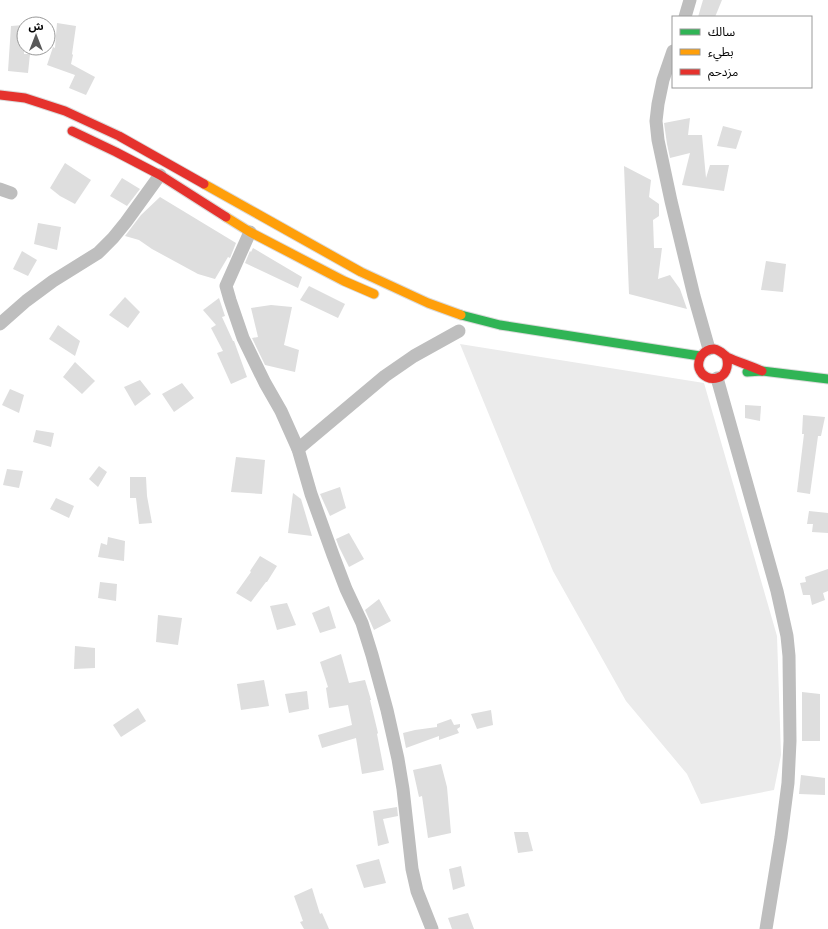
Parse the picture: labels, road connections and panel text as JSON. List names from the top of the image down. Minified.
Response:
{"legend":["سالك","بطيء","مزدحم"],"north":"top"}
